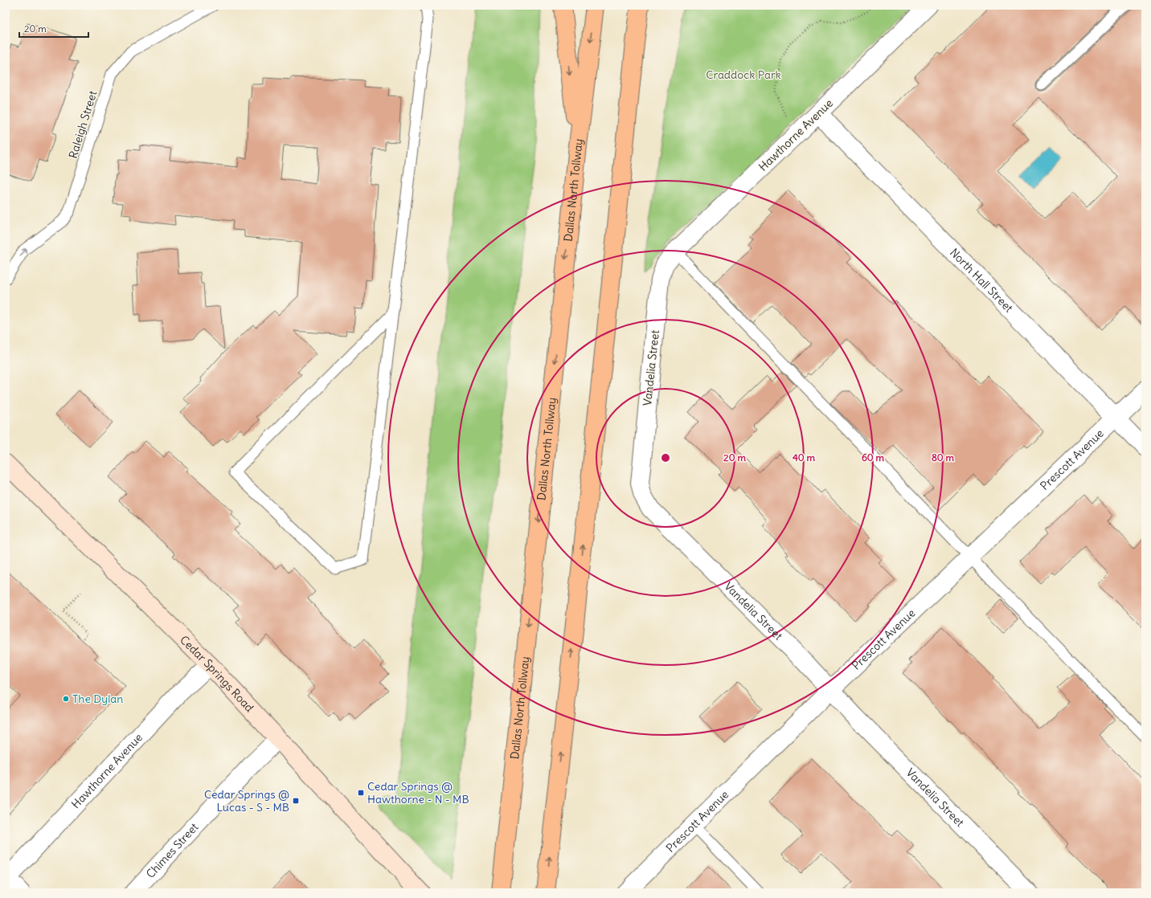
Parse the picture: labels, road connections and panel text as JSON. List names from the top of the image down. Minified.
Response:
{"streets":{"highway":["Dallas North Tollway"],"main road":["Cedar Springs Road"],"street":["Hawthorne Avenue","North Hall Street","Vandelia Street","Prescott Avenue","Chimes Street"],"lane":["Raleigh Street"]},"crossings":[["Hawthorne Avenue","North Hall Street"],["Hawthorne Avenue","Vandelia Street"],["Hawthorne Avenue","Cedar Springs Road"],["North Hall Street","Prescott Avenue"],["Vandelia Street","Prescott Avenue"],["Cedar Springs Road","Chimes Street"]],"one_way":["Raleigh Street"],"parks":["Craddock Park"],"places":{"other":["The Dylan"],"transit":["Cedar Springs @ Hawthorne - N - MB","Cedar Springs @ Lucas - S - MB"]},"scale_bar":"20 m","rings":["20 m","40 m","60 m","80 m"]}
